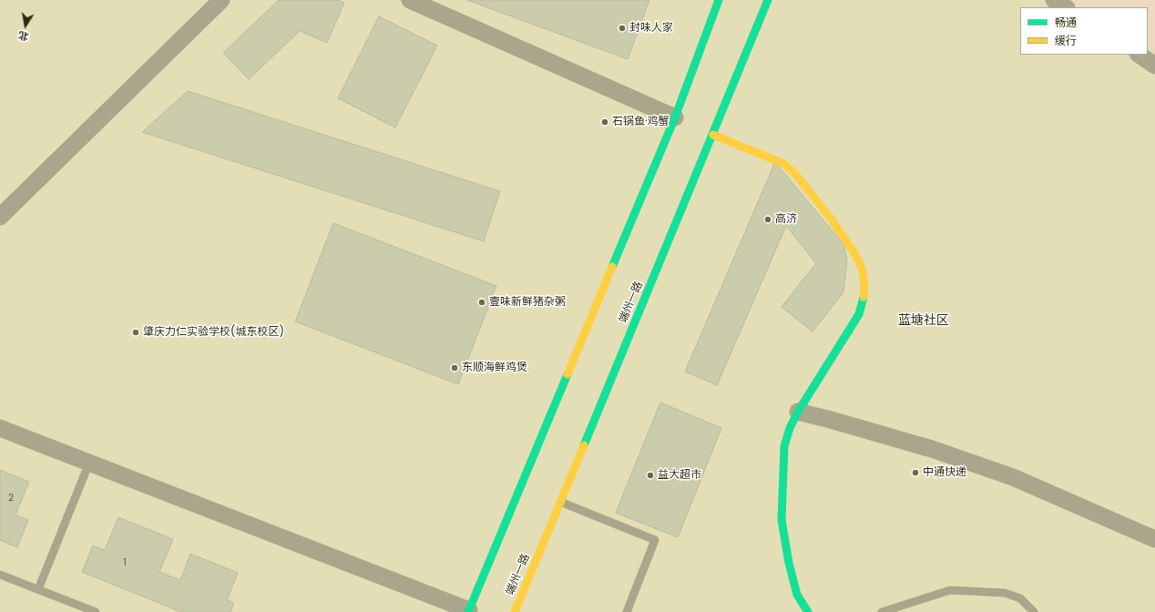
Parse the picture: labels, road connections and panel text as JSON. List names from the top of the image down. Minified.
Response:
{"streets":{"main road":["端州一路"]},"districts":["蓝塘社区"],"places":["封味人家","石锅鱼·鸡蟹","高济","壹味新鲜猪杂粥","肇庆力仁实验学校(城东校区)","东顺海鲜鸡煲","中通快递","益大超市"],"house_numbers":["2","1"],"legend":["畅通","缓行"],"north":"bottom"}
